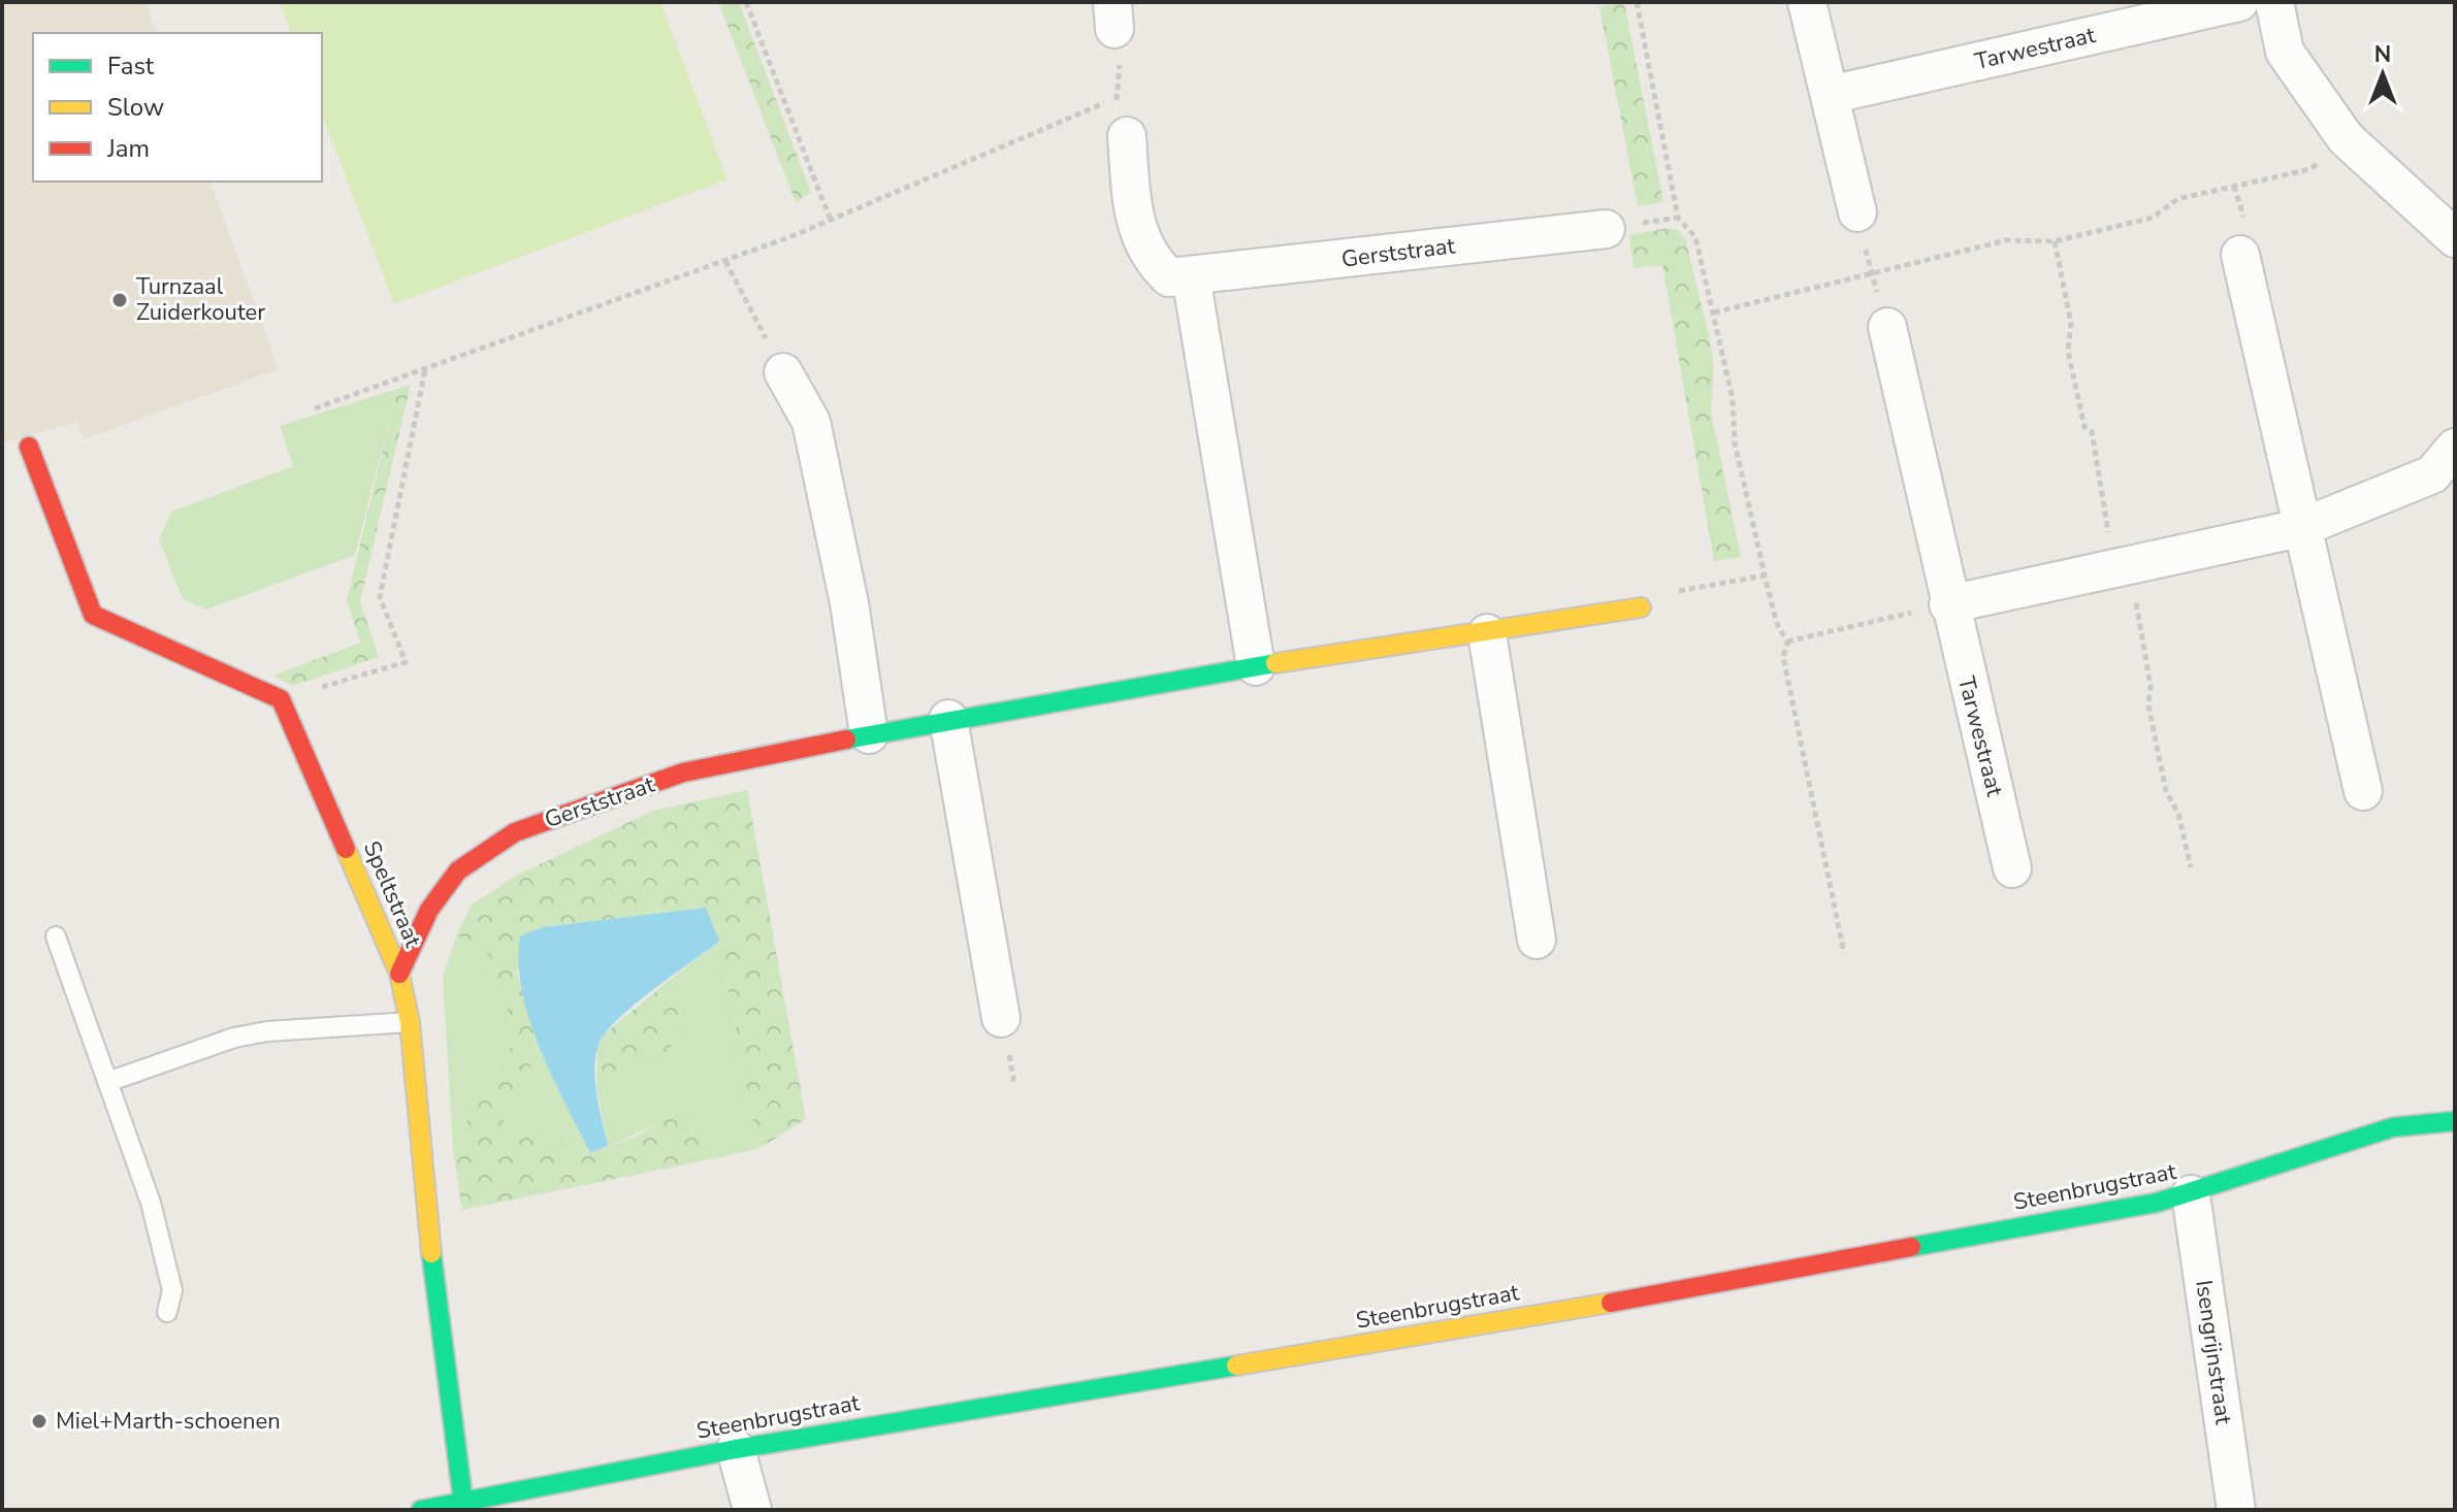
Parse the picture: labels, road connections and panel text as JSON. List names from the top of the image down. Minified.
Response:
{"streets":{"street":["Tarwestraat","Gerststraat","Speltstraat","Steenbrugstraat","Isengrijnstraat"]},"crossings":[["Gerststraat","Speltstraat"],["Speltstraat","Steenbrugstraat"],["Steenbrugstraat","Isengrijnstraat"]],"places":["Turnzaal Zuiderkouter","Miel+Marth-schoenen"],"legend":["Fast","Slow","Jam"],"north":"top"}
